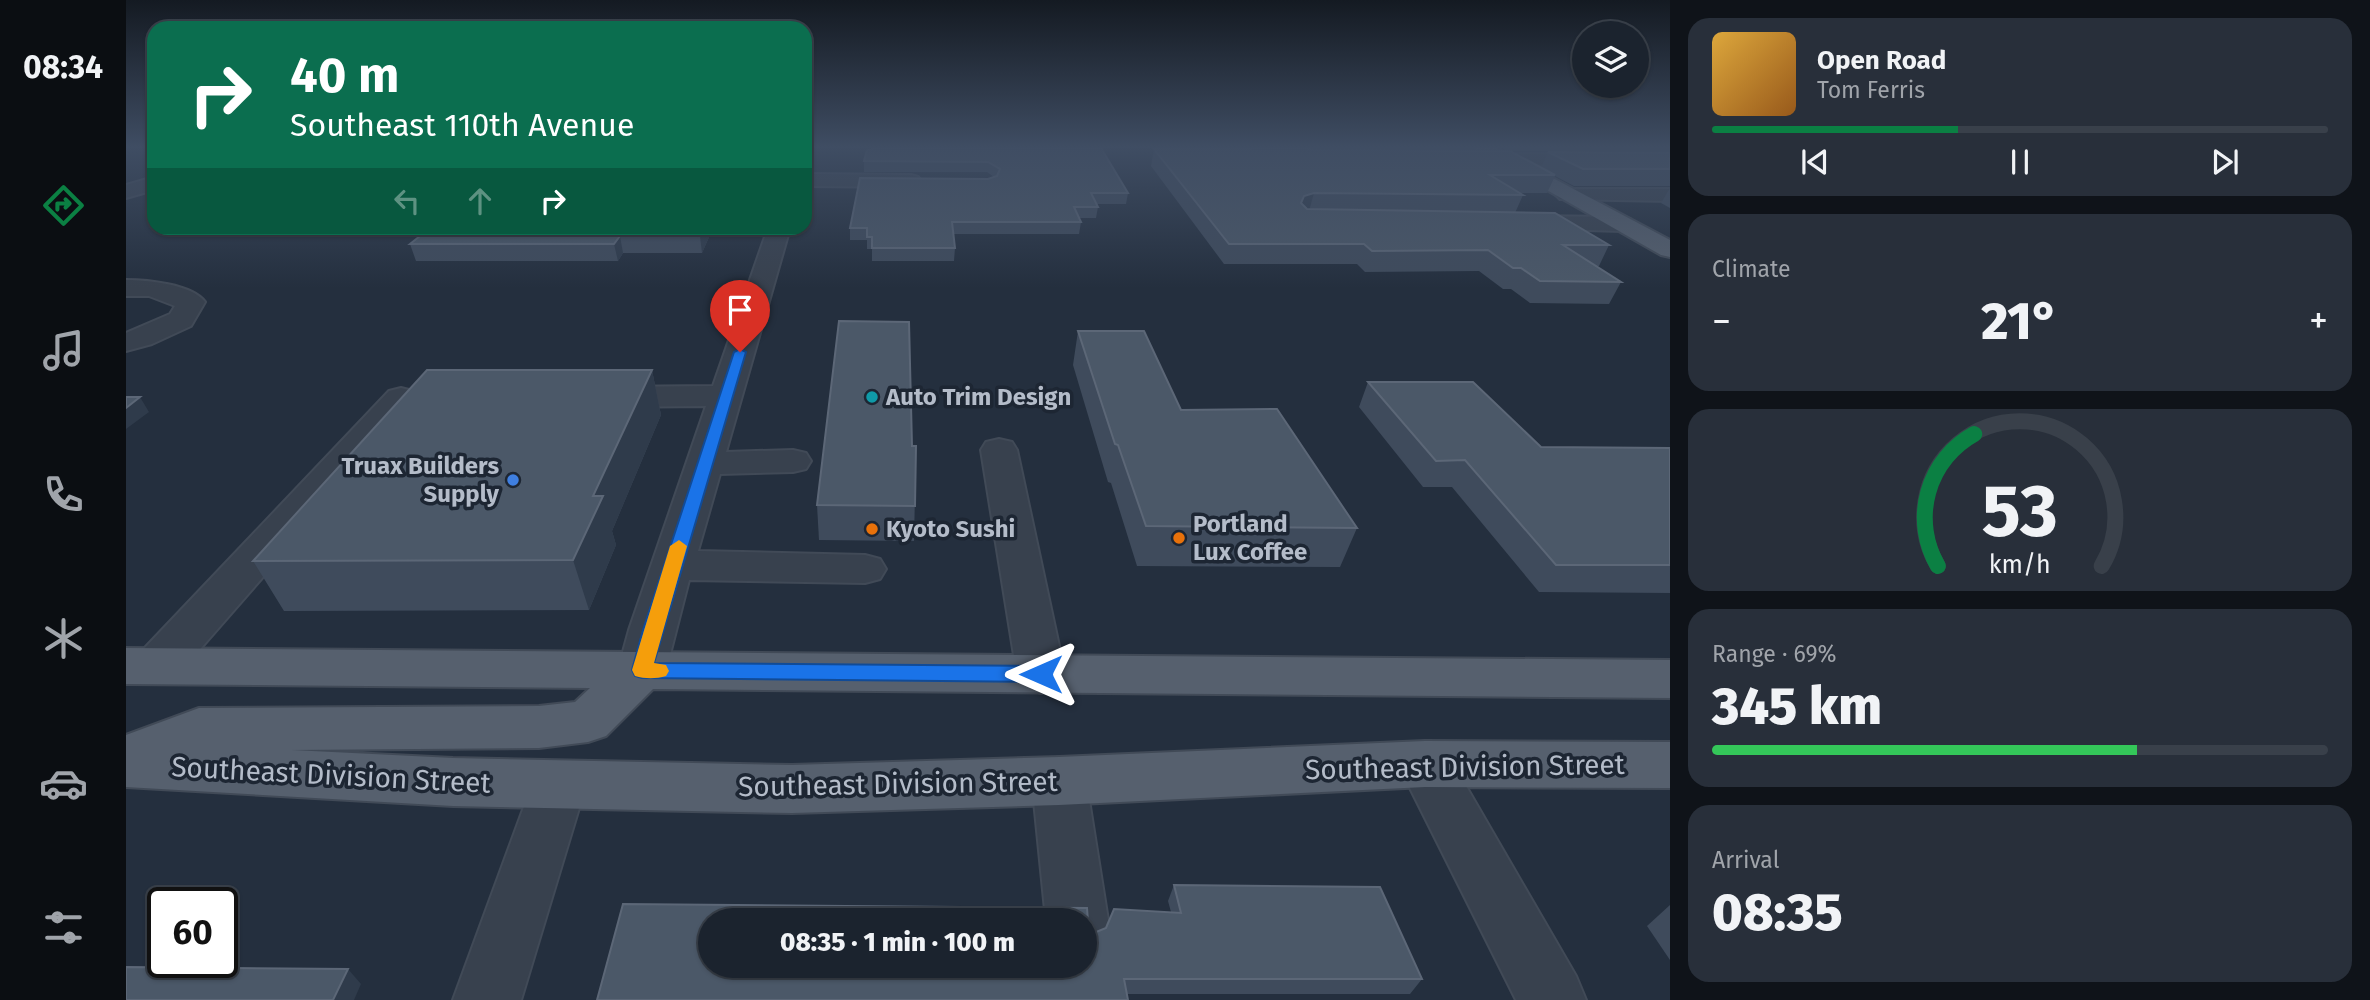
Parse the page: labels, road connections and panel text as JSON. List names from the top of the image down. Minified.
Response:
{"streets":{"main road":["Southeast Division Street"]},"places":["Auto Trim Design","Truax Builders Supply","Kyoto Sushi","Portland Lux Coffee"],"page":{"tabs":"08:34","turn":["40 m","Southeast 110th Avenue"],"song":["Open Road","Tom Ferris"],"tile":["Climate",["Range · 69%","345 km"],["Arrival","08:35"]],"heat":["−","21°","+"],"limit":"60","trip":"08:35 · 1 min · 100 m","gauge":["53","km/h"]}}
